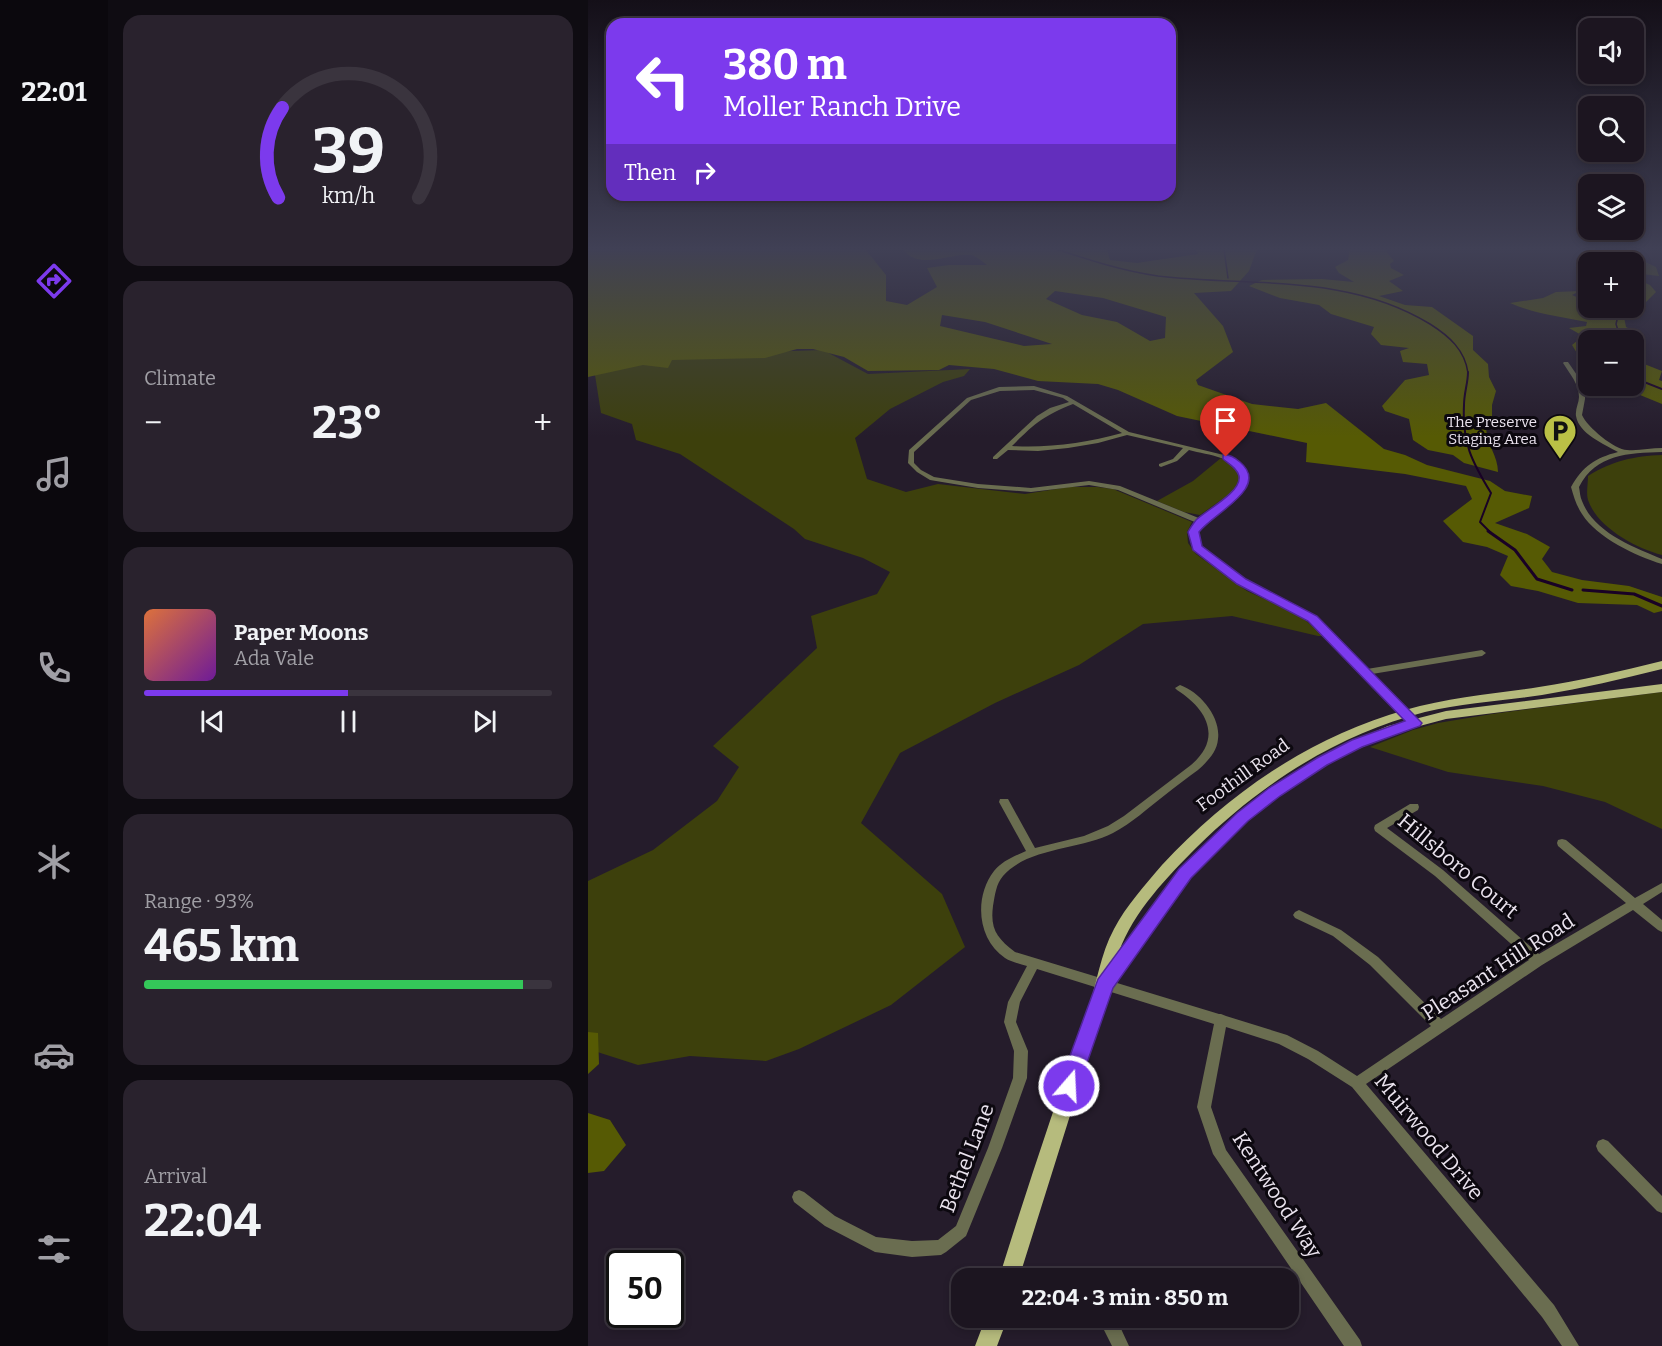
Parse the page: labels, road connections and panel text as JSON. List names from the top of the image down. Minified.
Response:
{"streets":{"main road":["Foothill Road"],"street":["Hillsboro Court","Pleasant Hill Road","Muirwood Drive","Bethel Lane","Kentwood Way"]},"crossings":[["Foothill Road","Muirwood Drive"],["Hillsboro Court","Pleasant Hill Road"],["Pleasant Hill Road","Muirwood Drive"],["Muirwood Drive","Bethel Lane"],["Muirwood Drive","Kentwood Way"]],"places":{"parking":["The Preserve Staging Area"]},"page":{"tabs":"22:01","map_buttons":["+","−"],"turn":["380 m","Moller Ranch Drive"],"then":"Then","tile":["Climate",["Range · 93%","465 km"],["Arrival","22:04"]],"heat":["−","23°","+"],"song":["Paper Moons","Ada Vale"],"limit":"50","trip":"22:04 · 3 min · 850 m","gauge":["39","km/h"]}}
